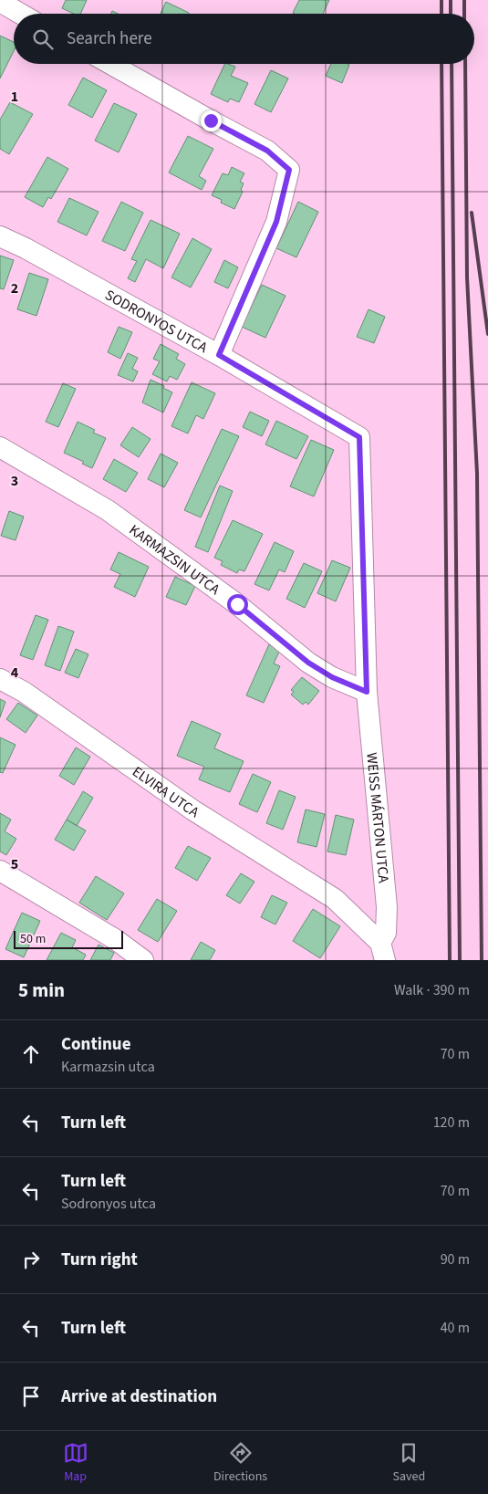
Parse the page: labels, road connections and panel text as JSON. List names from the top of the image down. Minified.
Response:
{"streets":{"street":["SODRONYOS UTCA","KARMAZSIN UTCA","ELVIRA UTCA","WEISS MÁRTON UTCA"]},"crossings":[["SODRONYOS UTCA","WEISS MÁRTON UTCA"],["KARMAZSIN UTCA","WEISS MÁRTON UTCA"],["ELVIRA UTCA","WEISS MÁRTON UTCA"]],"scale_bar":"50 m","page":{"search":"Search here","scale":"50 m","heading":["5 min","Walk · 390 m"],"list":[["Continue","Karmazsin utca","70 m"],["Turn left","120 m"],["Turn left","Sodronyos utca","70 m"],["Turn right","90 m"],["Turn left","40 m"],"Arrive at destination"],"nav":["Map","Directions","Saved"]},"grid":{"rows":["1","2","3","4","5"]}}
